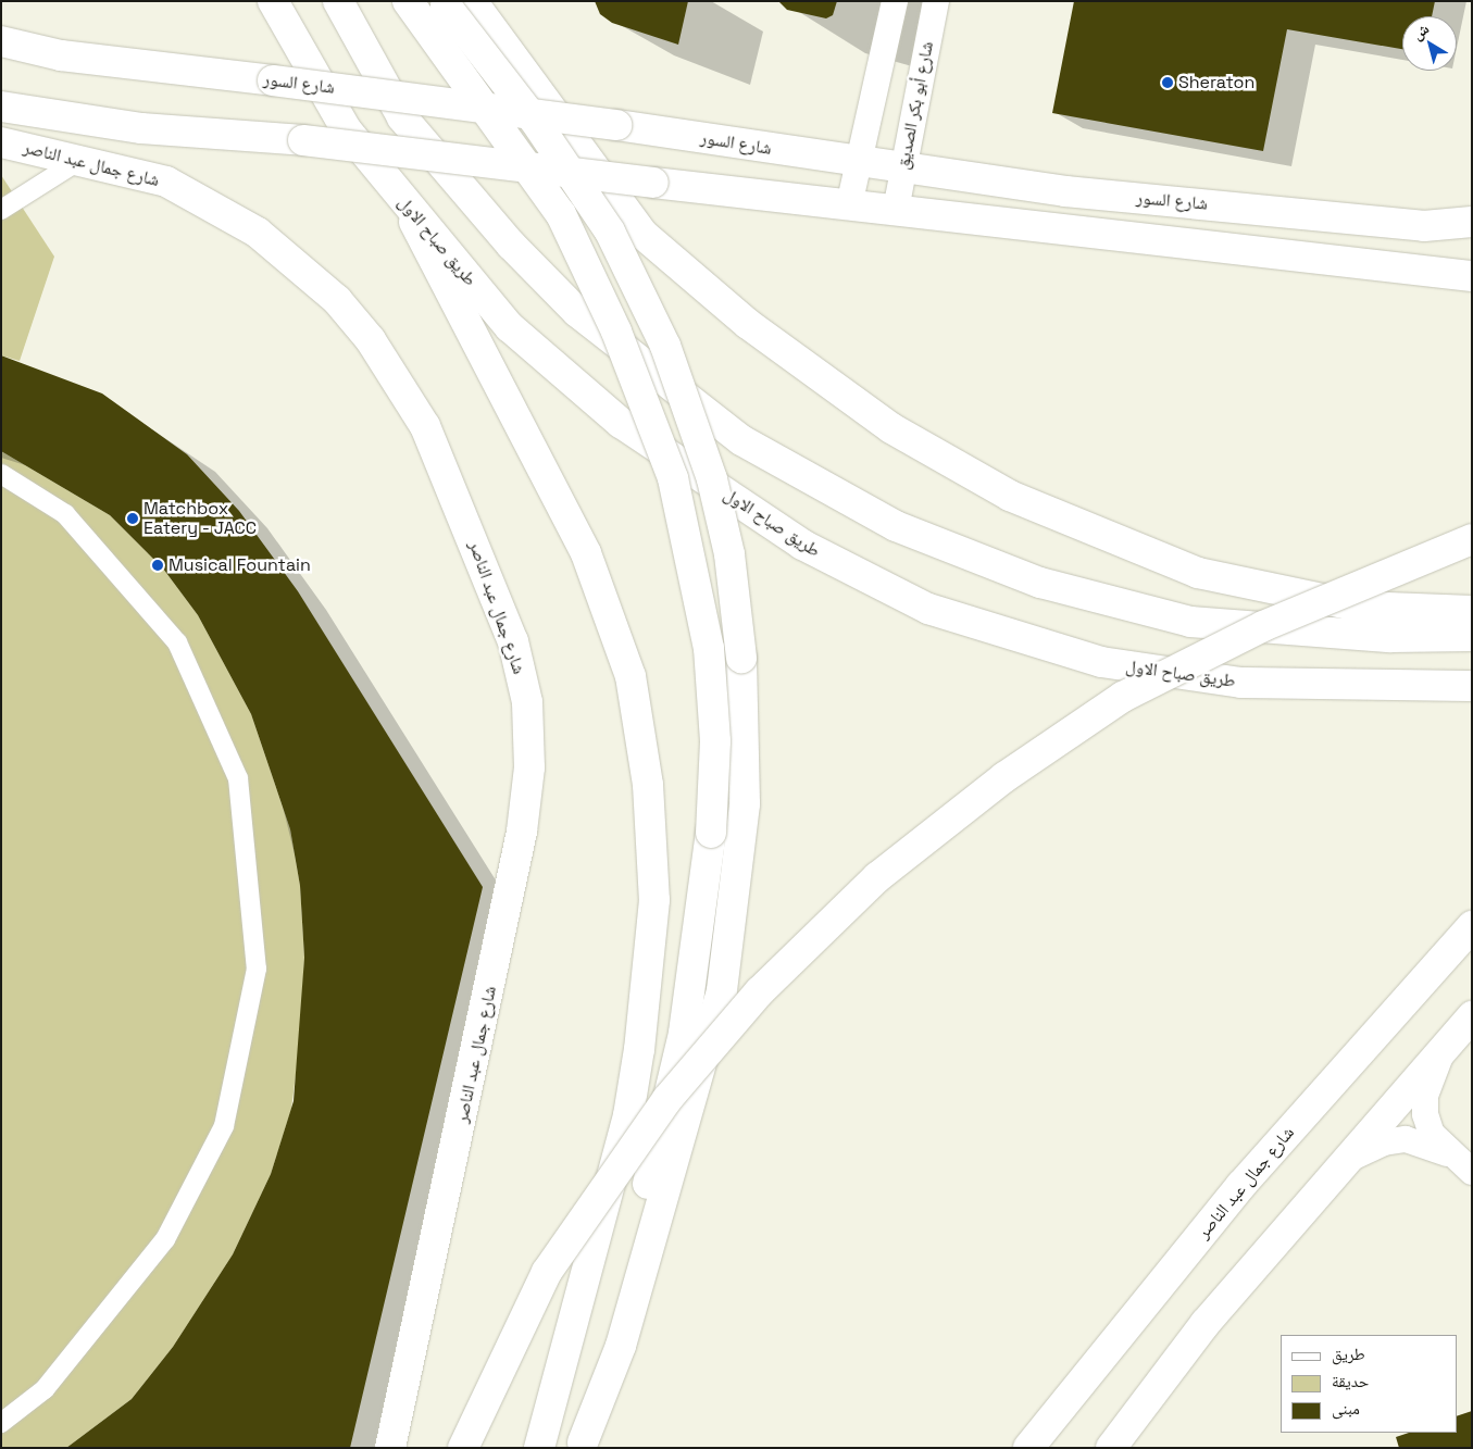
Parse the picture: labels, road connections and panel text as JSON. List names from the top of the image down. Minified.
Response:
{"streets":{"main road":["شارع السور","شارع جمال عبد الناصر","طريق صباح الاول"],"street":["شارع أبو بكر الصديق"]},"crossings":[["شارع السور","شارع أبو بكر الصديق"]],"places":["Sheraton","Matchbox Eatery - JACC","Musical Fountain"],"legend":["طريق","حديقة","مبنى"],"north":"top left"}
